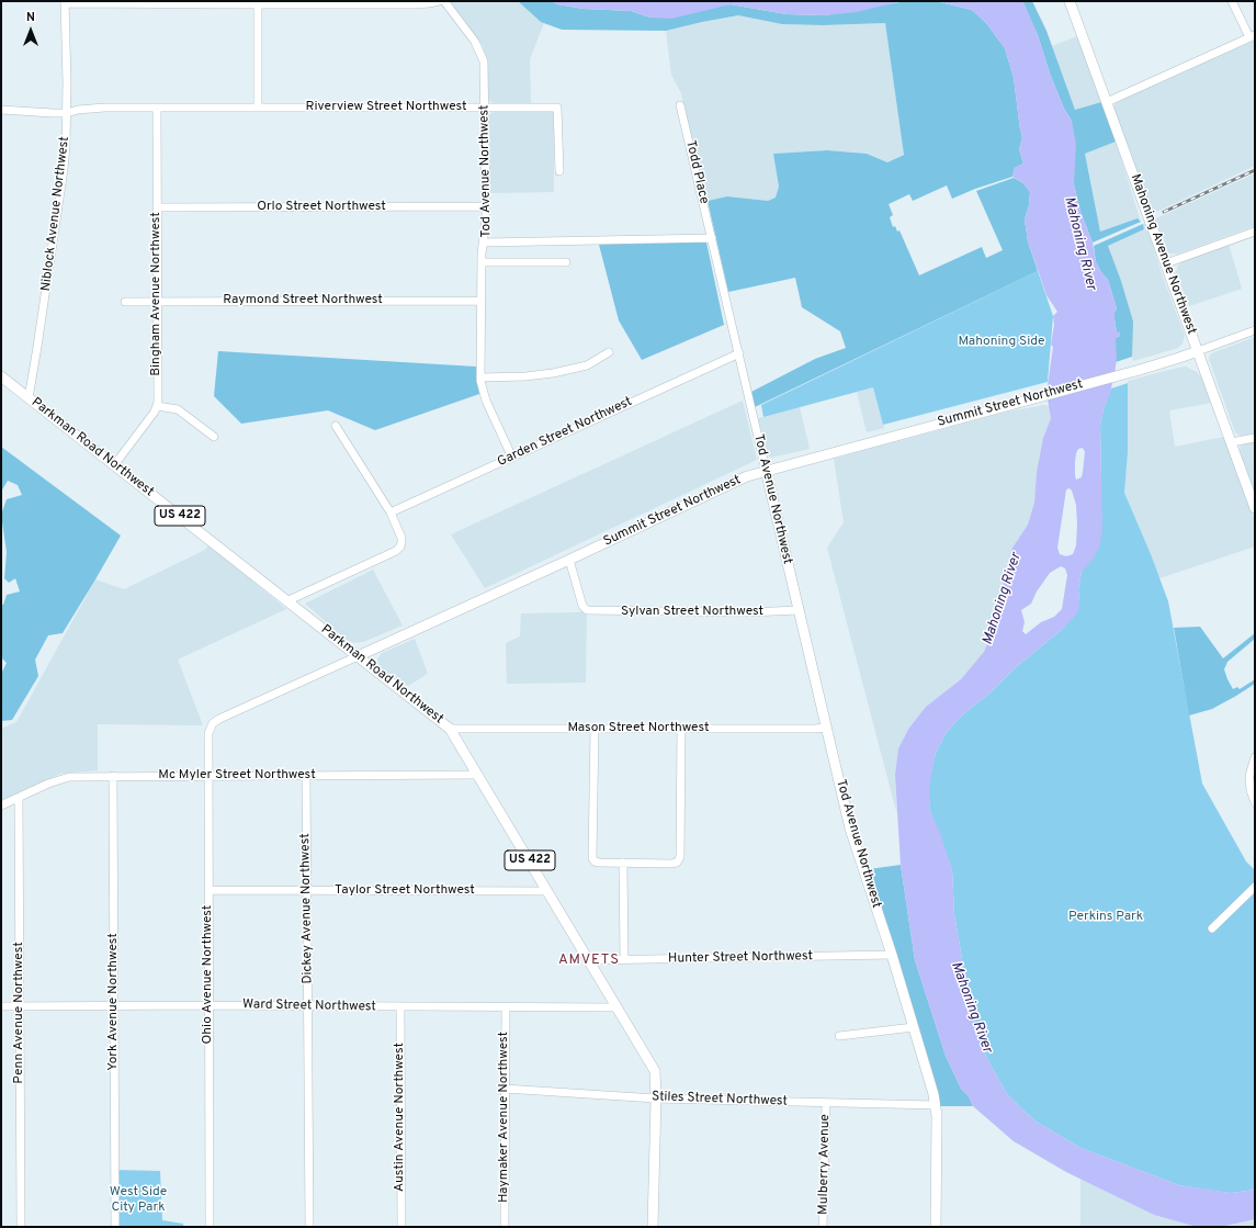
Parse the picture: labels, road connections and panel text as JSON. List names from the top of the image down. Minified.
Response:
{"streets":{"main road":["Tod Avenue Northwest","Mahoning Avenue Northwest","Summit Street Northwest","Parkman Road Northwest","US 422"],"street":["Riverview Street Northwest","Todd Place","Orlo Street Northwest","Niblock Avenue Northwest","Bingham Avenue Northwest","Raymond Street Northwest","Garden Street Northwest","Sylvan Street Northwest","Mason Street Northwest","Mc Myler Street Northwest","Taylor Street Northwest","Dickey Avenue Northwest","Hunter Street Northwest","Ohio Avenue Northwest","York Avenue Northwest","Ward Street Northwest","Penn Avenue Northwest","Stiles Street Northwest","Austin Avenue Northwest","Haymaker Avenue Northwest","Mulberry Avenue"]},"crossings":[["Riverview Street Northwest","Tod Avenue Northwest"],["Riverview Street Northwest","Bingham Avenue Northwest"],["Tod Avenue Northwest","Todd Place"],["Tod Avenue Northwest","Orlo Street Northwest"],["Tod Avenue Northwest","Summit Street Northwest"],["Tod Avenue Northwest","Garden Street Northwest"],["Tod Avenue Northwest","Sylvan Street Northwest"],["Tod Avenue Northwest","Mason Street Northwest"],["Tod Avenue Northwest","Hunter Street Northwest"],["Tod Avenue Northwest","Stiles Street Northwest"],["Orlo Street Northwest","Bingham Avenue Northwest"],["Niblock Avenue Northwest","Parkman Road Northwest"],["Mahoning Avenue Northwest","Summit Street Northwest"],["Bingham Avenue Northwest","Raymond Street Northwest"],["Summit Street Northwest","Parkman Road Northwest"],["Summit Street Northwest","Sylvan Street Northwest"],["Summit Street Northwest","Ohio Avenue Northwest"],["Parkman Road Northwest","Mason Street Northwest"],["Parkman Road Northwest","Mc Myler Street Northwest"],["Parkman Road Northwest","Taylor Street Northwest"],["Parkman Road Northwest","Hunter Street Northwest"],["Parkman Road Northwest","Ward Street Northwest"],["Parkman Road Northwest","Stiles Street Northwest"],["Mc Myler Street Northwest","Dickey Avenue Northwest"],["Mc Myler Street Northwest","Ohio Avenue Northwest"],["Mc Myler Street Northwest","York Avenue Northwest"],["Mc Myler Street Northwest","Penn Avenue Northwest"],["Taylor Street Northwest","Dickey Avenue Northwest"],["Taylor Street Northwest","Ohio Avenue Northwest"],["Dickey Avenue Northwest","Ward Street Northwest"],["Ohio Avenue Northwest","Ward Street Northwest"],["York Avenue Northwest","Ward Street Northwest"],["Ward Street Northwest","Penn Avenue Northwest"],["Ward Street Northwest","Austin Avenue Northwest"],["Ward Street Northwest","Haymaker Avenue Northwest"],["Stiles Street Northwest","Haymaker Avenue Northwest"],["Stiles Street Northwest","Mulberry Avenue"]],"districts":["AMVETS"],"water":["Mahoning River"],"parks":["Mahoning Side","Perkins Park","West Side City Park"],"north":"top"}
